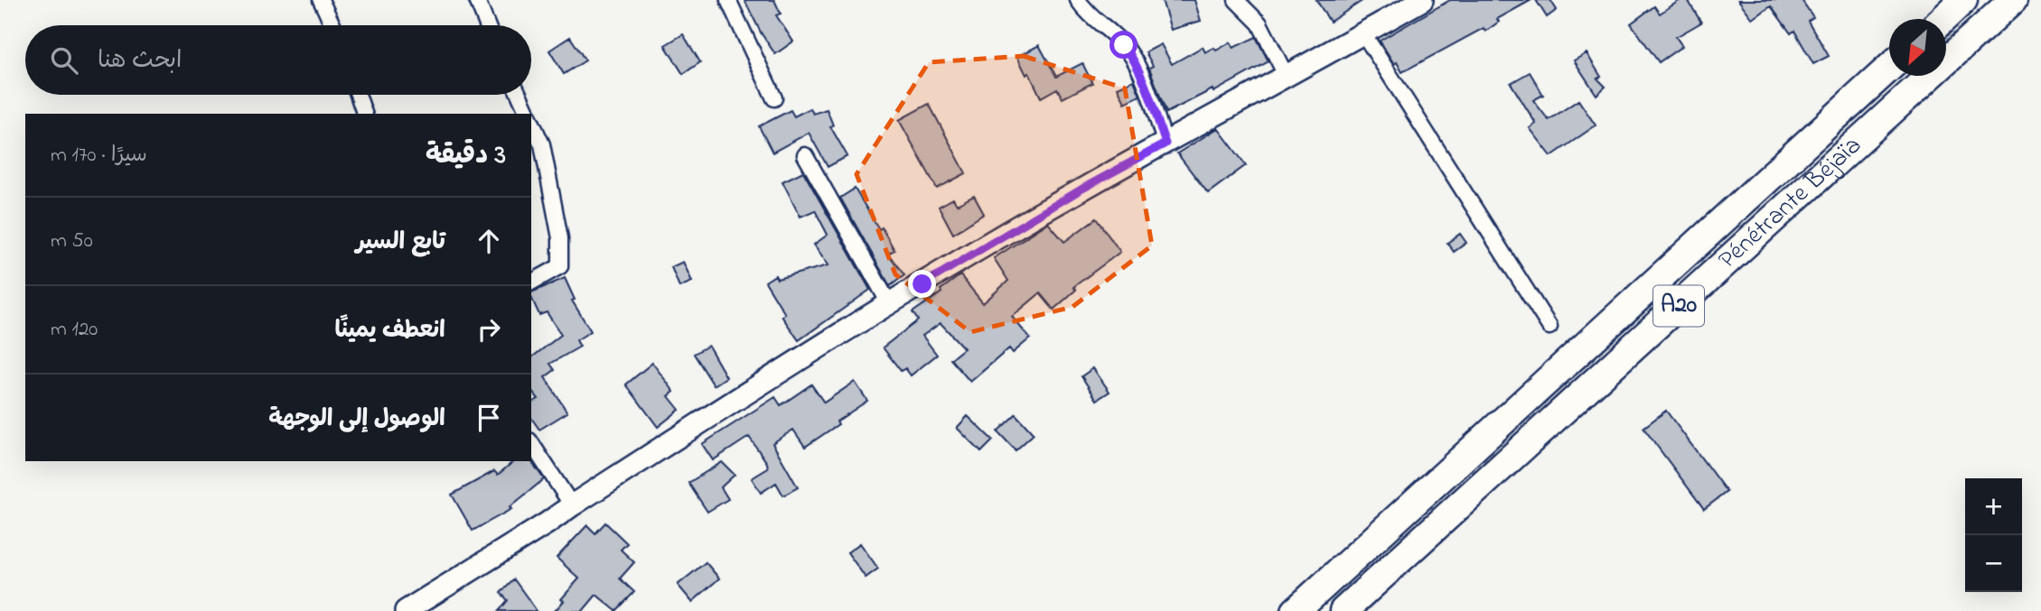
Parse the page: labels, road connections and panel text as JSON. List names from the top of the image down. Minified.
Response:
{"streets":{"highway":["Pénétrante Béjaïa","A20"]},"north":"bottom left","page":{"search":"ابحث هنا","heading":["3 دقيقة","سيرًا · 170 m"],"list":[["تابع السير","50 m"],["انعطف يمينًا","120 m"],"الوصول إلى الوجهة"],"map_buttons":["+","−"]}}
